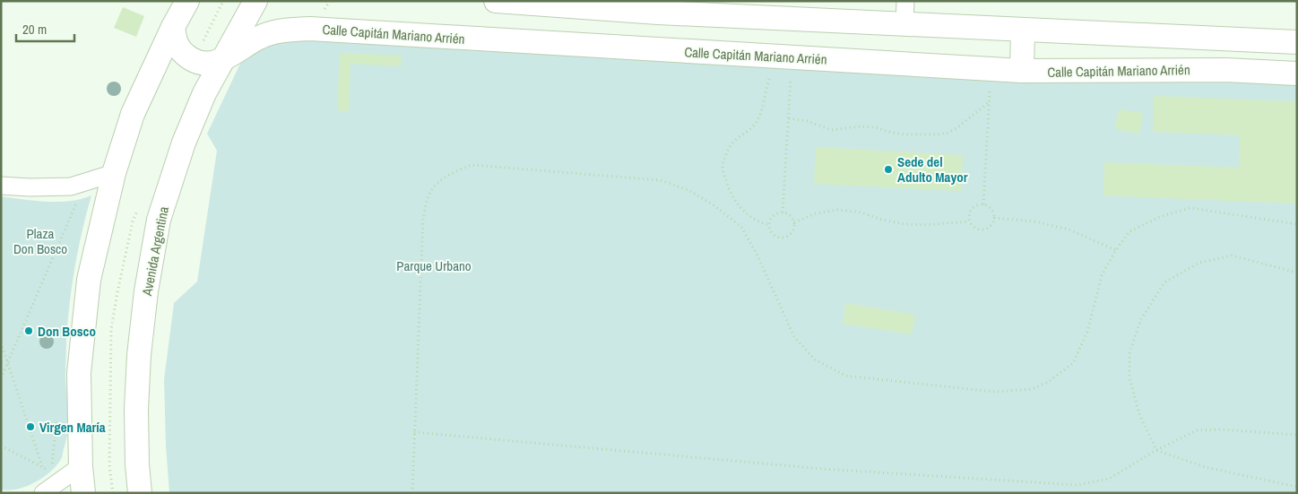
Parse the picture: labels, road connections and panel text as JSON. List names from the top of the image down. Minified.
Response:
{"streets":{"street":["Calle Capitán Mariano Arrién","Avenida Argentina"]},"crossings":[["Calle Capitán Mariano Arrién","Avenida Argentina"]],"parks":["Plaza Don Bosco","Parque Urbano"],"places":["Sede del Adulto Mayor","Don Bosco","Virgen María"],"scale_bar":"20 m"}
